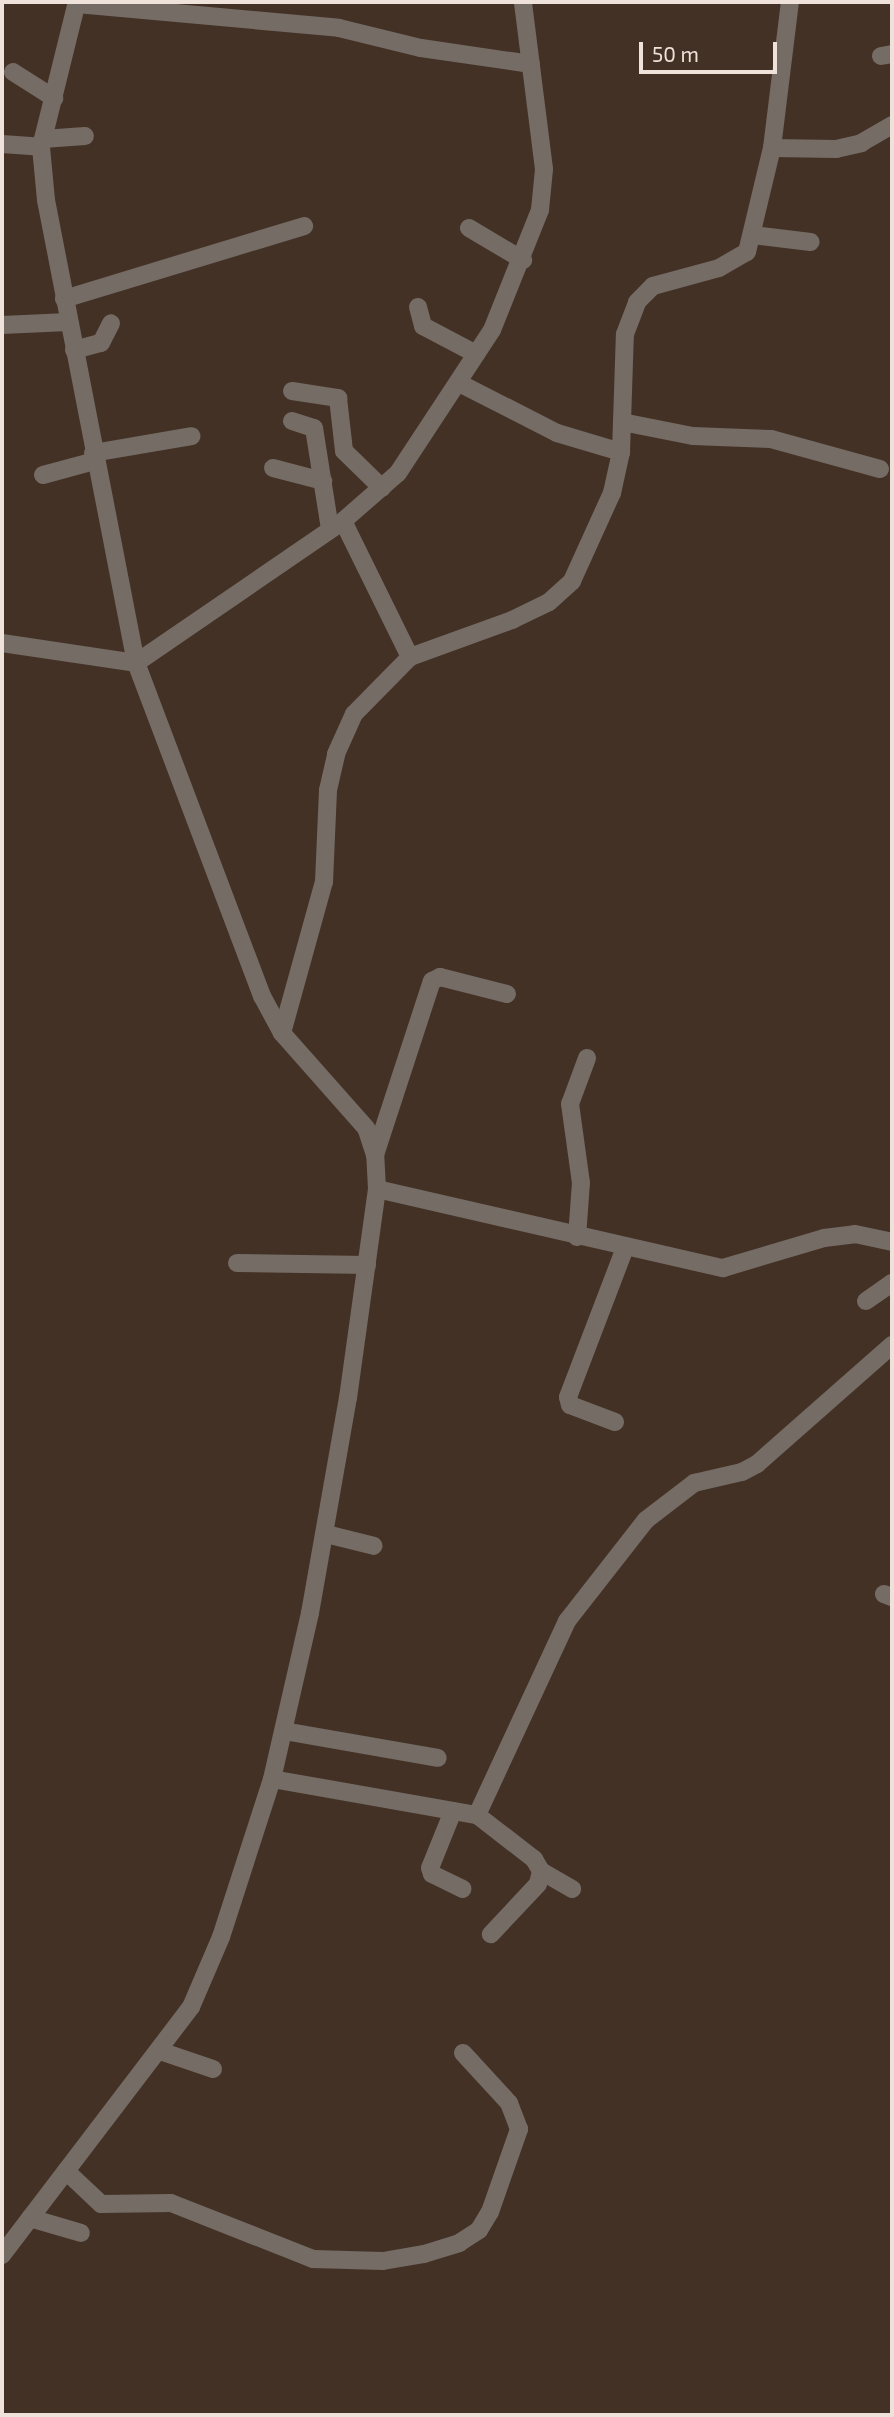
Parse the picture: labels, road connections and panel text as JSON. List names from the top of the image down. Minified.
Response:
{"scale_bar":"50 m"}
